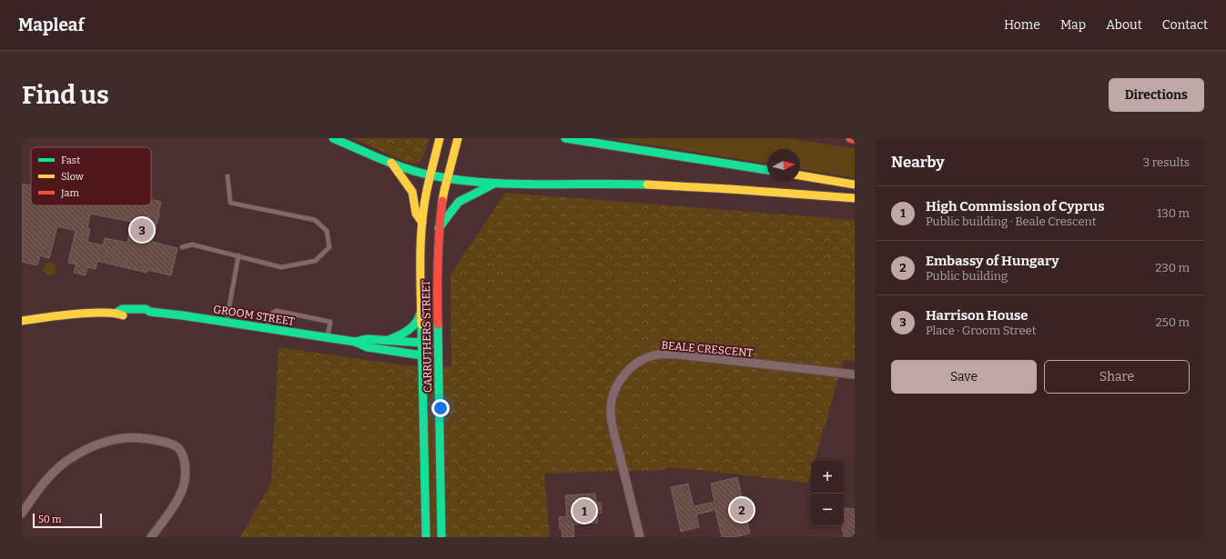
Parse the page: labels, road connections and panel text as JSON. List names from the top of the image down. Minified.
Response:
{"streets":{"main road":["GROOM STREET","CARRUTHERS STREET"],"street":["BEALE CRESCENT"]},"crossings":[["GROOM STREET","CARRUTHERS STREET"]],"legend":["Fast","Slow","Jam"],"scale_bar":"50 m","north":"right","page":{"header":"Mapleaf","nav":["Home","Map","About","Contact"],"buttons":["Directions",["Save","Share"]],"title":"Find us","heading":["Nearby","3 results"],"list":[{"mark":"1","name":"High Commission of Cyprus","note":"Public building · Beale Crescent","value":"130 m"},{"mark":"2","name":"Embassy of Hungary","note":"Public building","value":"230 m"},{"mark":"3","name":"Harrison House","note":"Place · Groom Street","value":"250 m"}],"pins":["3","2","1"],"map_buttons":["+","−"],"scale":"50 m"}}
